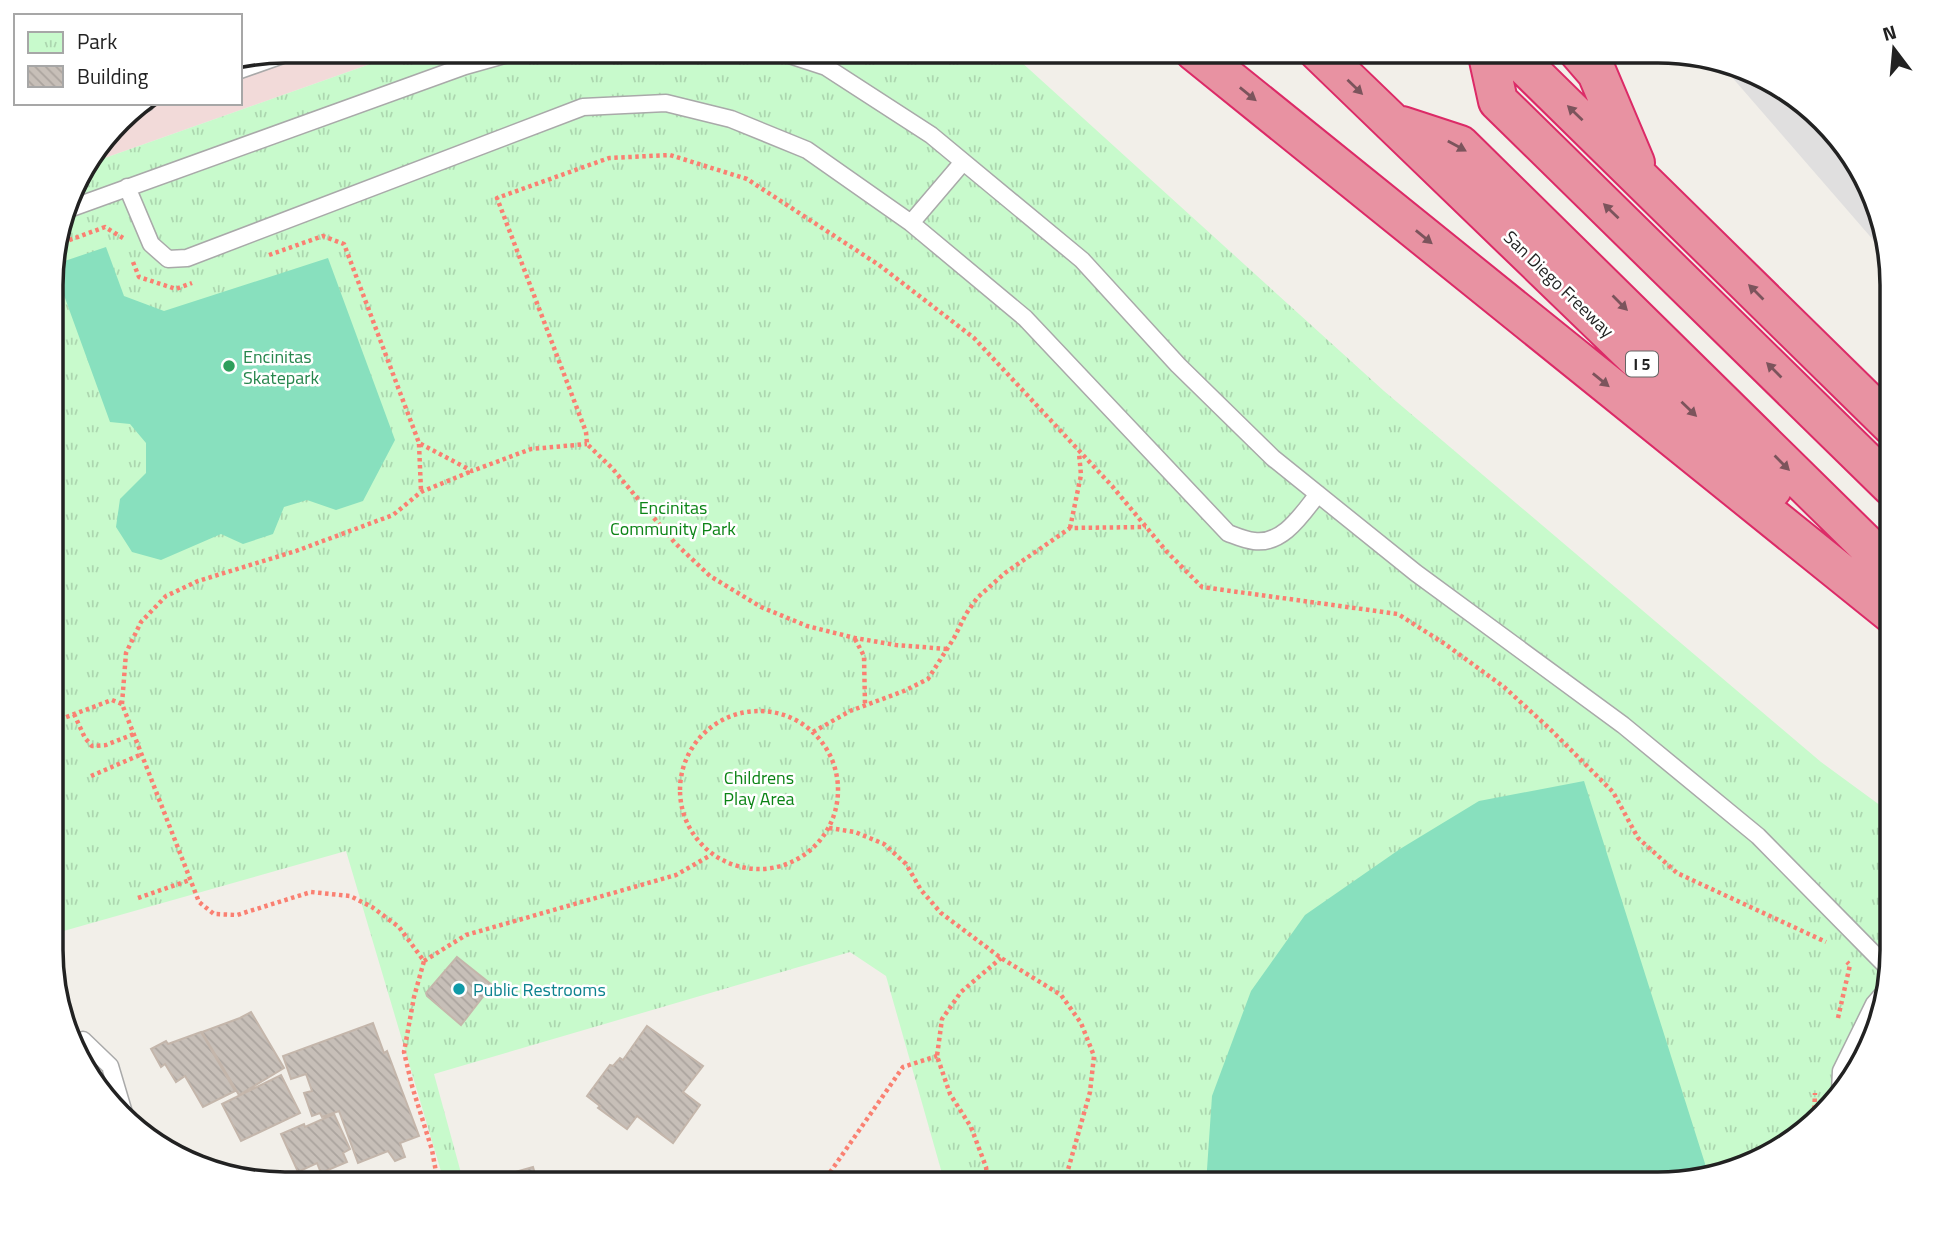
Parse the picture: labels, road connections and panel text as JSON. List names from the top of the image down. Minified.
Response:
{"streets":{"highway":["San Diego Freeway","I 5"]},"parks":["Encinitas Community Park","Childrens Play Area"],"places":["Encinitas Skatepark","Public Restrooms"],"legend":["Park","Building"],"north":"top"}
